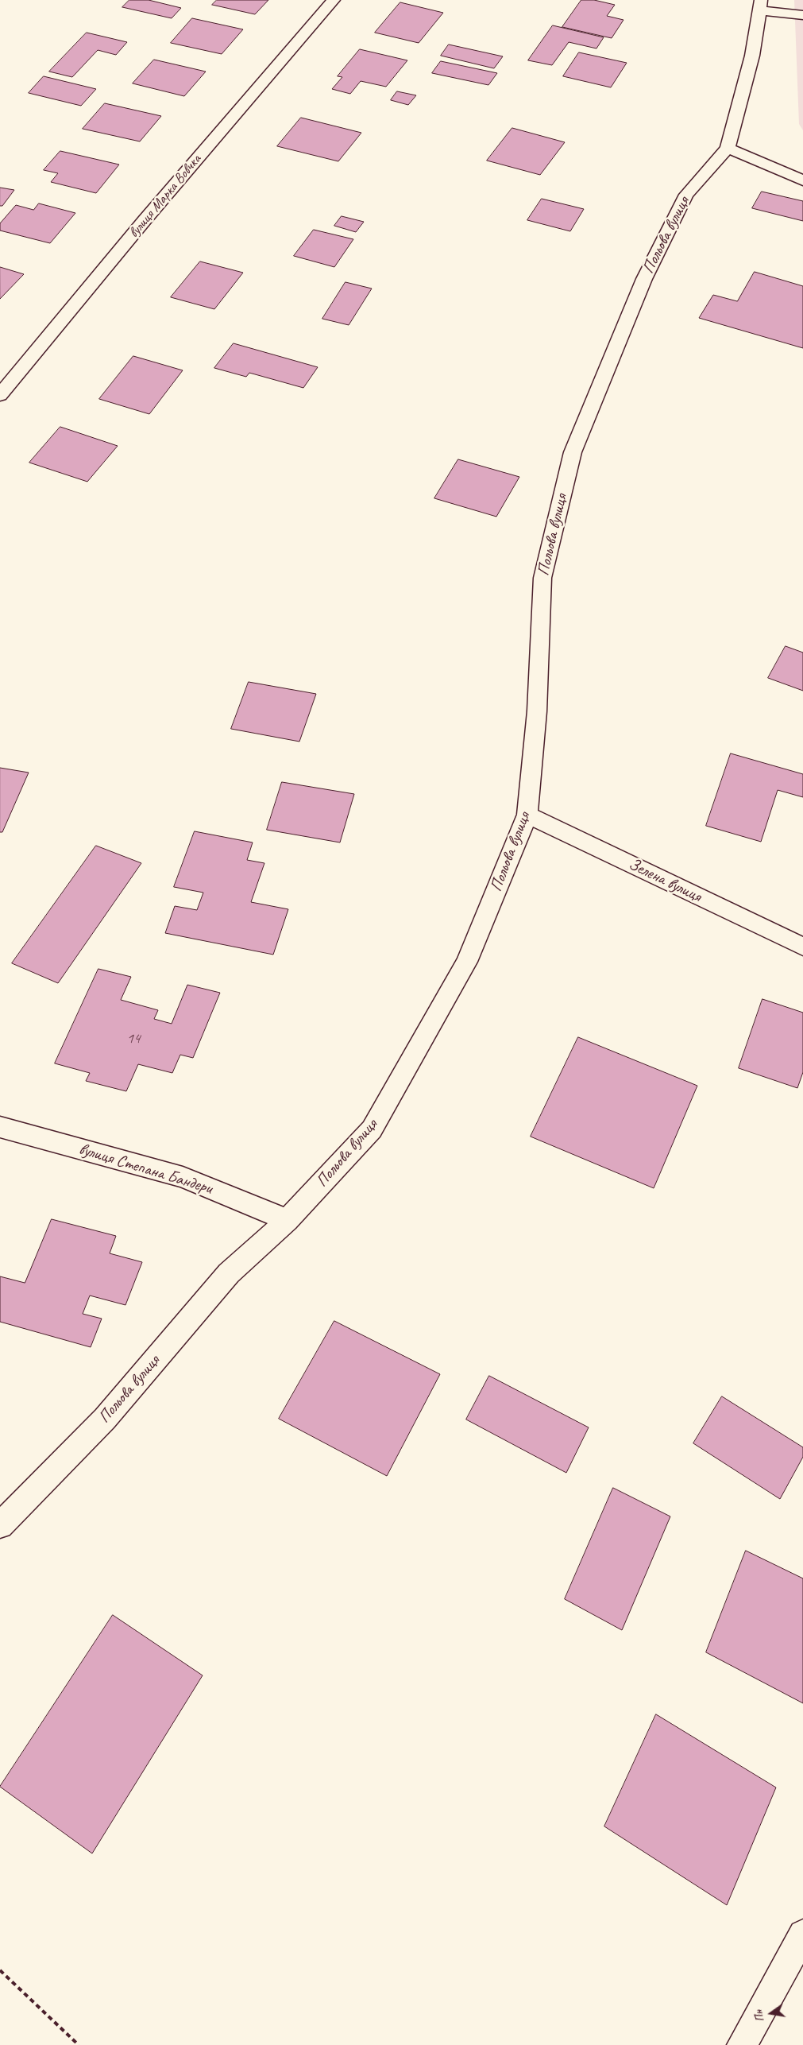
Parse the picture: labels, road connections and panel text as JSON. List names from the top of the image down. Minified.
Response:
{"streets":{"street":["вулиця Марка Вовчка","Польова вулиця","Зелена вулиця","вулиця Степана Бандери"]},"crossings":[["Польова вулиця","Зелена вулиця"],["Польова вулиця","вулиця Степана Бандери"]],"house_numbers":["14"],"north":"left"}
